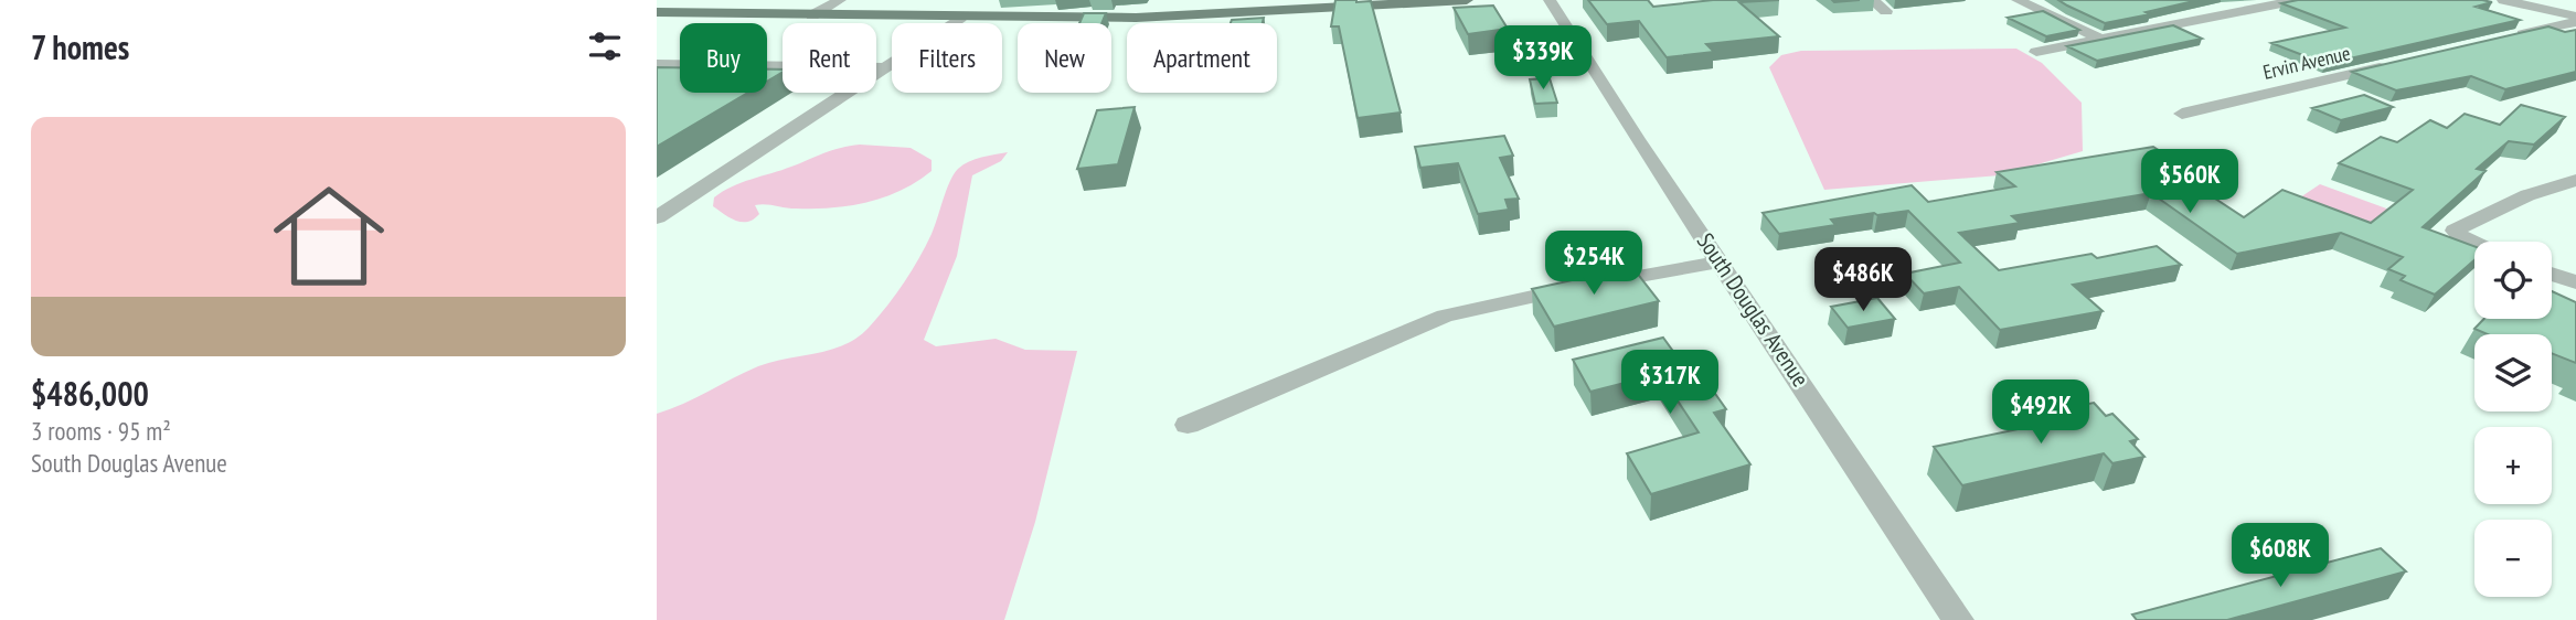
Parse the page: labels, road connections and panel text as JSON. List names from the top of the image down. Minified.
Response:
{"streets":{"street":["Ervin Avenue","South Douglas Avenue"]},"page":{"heading":"7 homes","chip":["Buy","Rent","Filters","New","Apartment"],"price":["$339K","$560K","$254K","$486K","$317K","$492K","$608K"],"list":[{"name":"$486,000","note":"3 rooms · 95 m² · South Douglas Avenue"}],"map_buttons":["+","−"]}}
